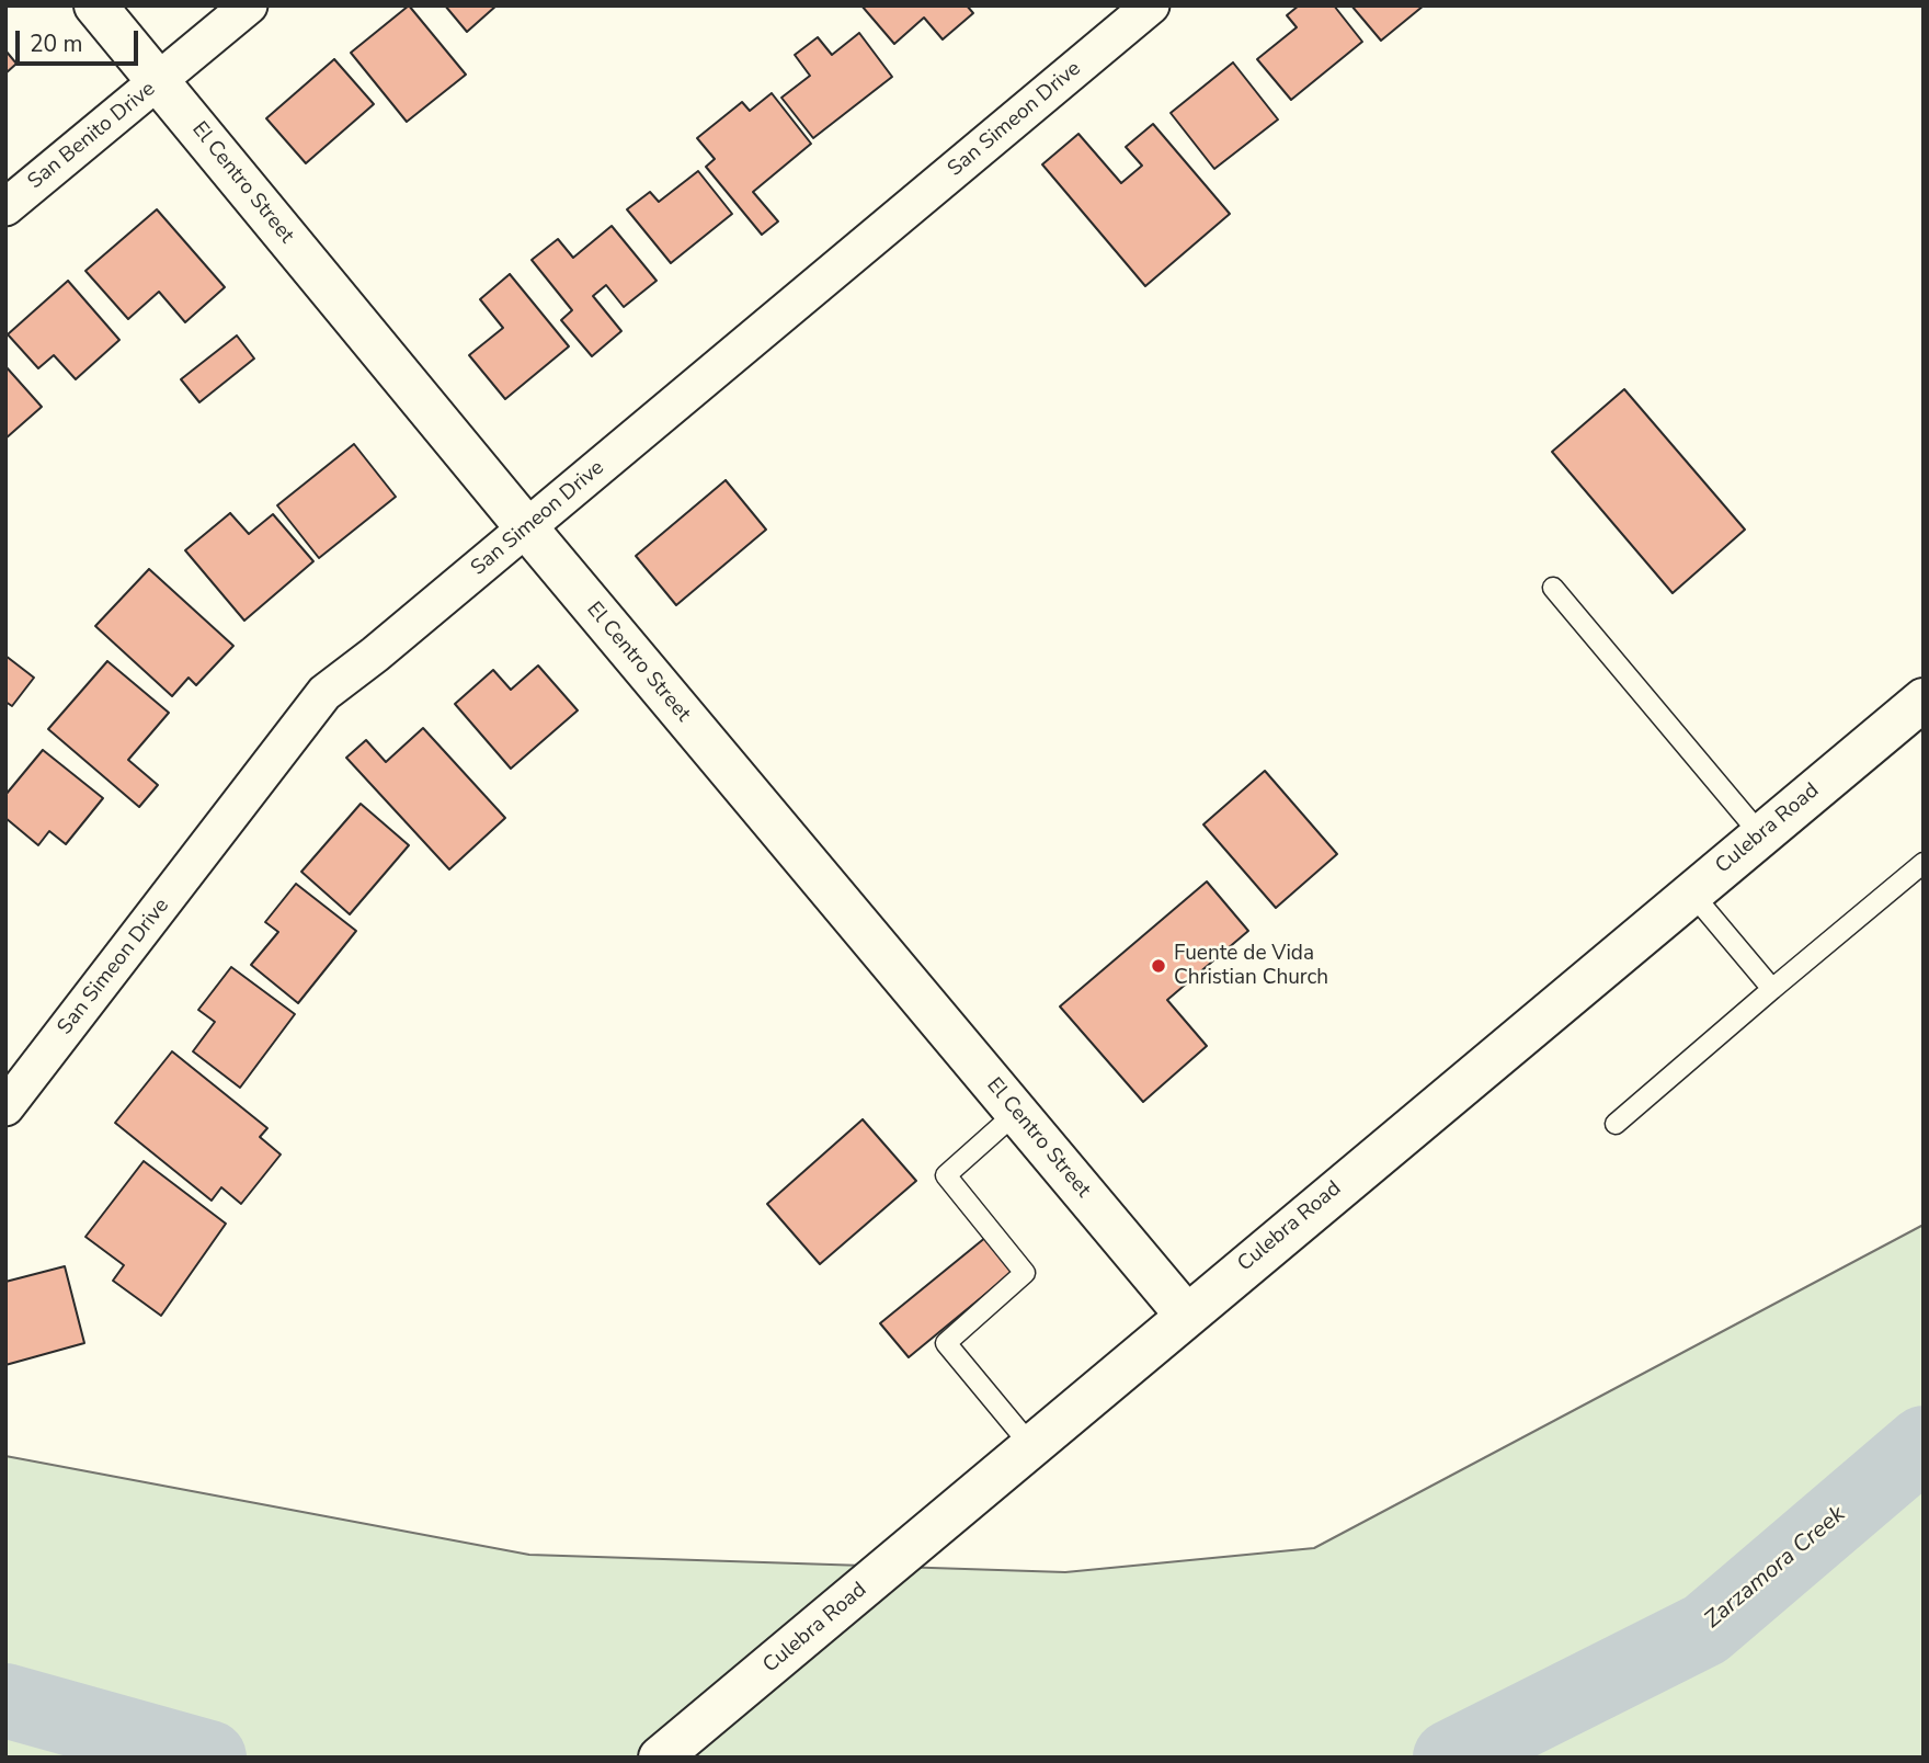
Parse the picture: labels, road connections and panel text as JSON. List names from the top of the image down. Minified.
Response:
{"streets":{"street":["San Simeon Drive","San Benito Drive","El Centro Street","Culebra Road"]},"crossings":[["San Simeon Drive","El Centro Street"],["San Benito Drive","El Centro Street"],["El Centro Street","Culebra Road"]],"water":["Zarzamora Creek"],"places":["Fuente de Vida Christian Church"],"scale_bar":"20 m"}
